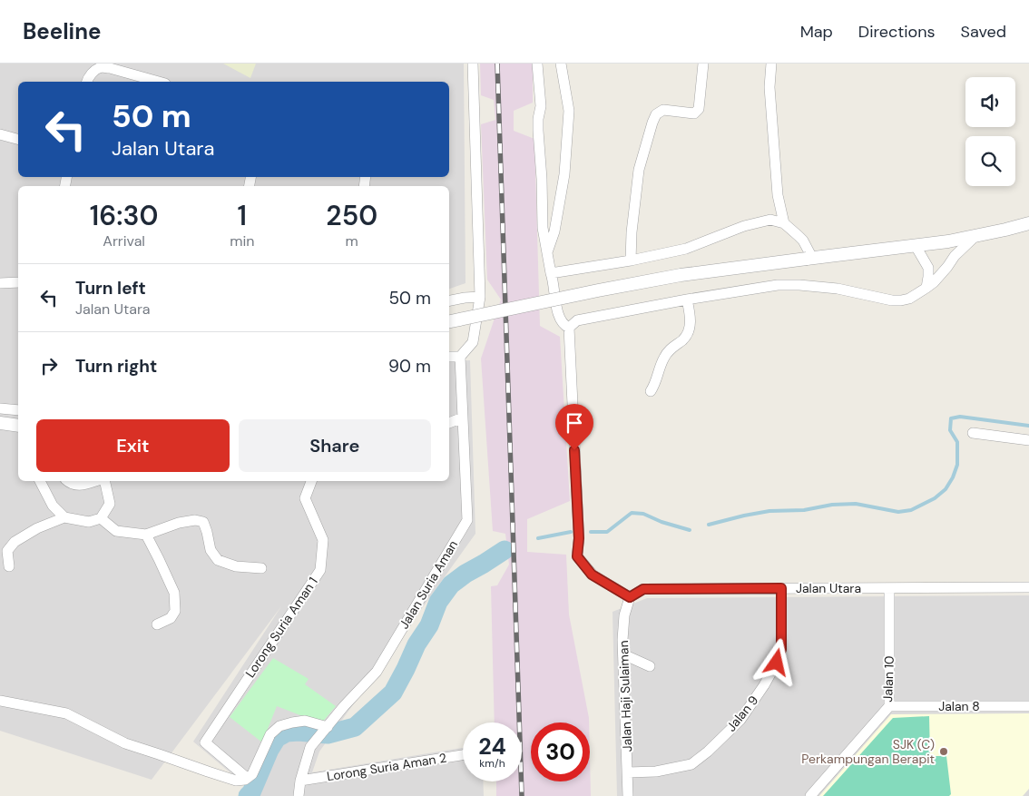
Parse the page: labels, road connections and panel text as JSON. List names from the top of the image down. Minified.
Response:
{"streets":{"street":["Jalan Suria Aman","Jalan Utara","Lorong Suria Aman 1","Jalan 10","Jalan Haji Sulaiman","Jalan 8","Jalan 9","Lorong Suria Aman 2"]},"crossings":[["Jalan Suria Aman","Lorong Suria Aman 2"],["Jalan Utara","Jalan 10"],["Jalan Utara","Jalan Haji Sulaiman"],["Jalan Utara","Jalan 9"],["Jalan 10","Jalan 8"],["Jalan Haji Sulaiman","Jalan 9"]],"places":["SJK (C) Perkampungan Berapit"],"page":{"header":"Beeline","nav":["Map","Directions","Saved"],"turn":["50 m","Jalan Utara"],"eta":["16:30","Arrival","1","min","250","m"],"list":[{"name":"Turn left","note":"Jalan Utara","value":"50 m"},{"name":"Turn right","value":"90 m"}],"buttons":["Exit","Share"],"speed":"24 km/h","limit":"30"}}
